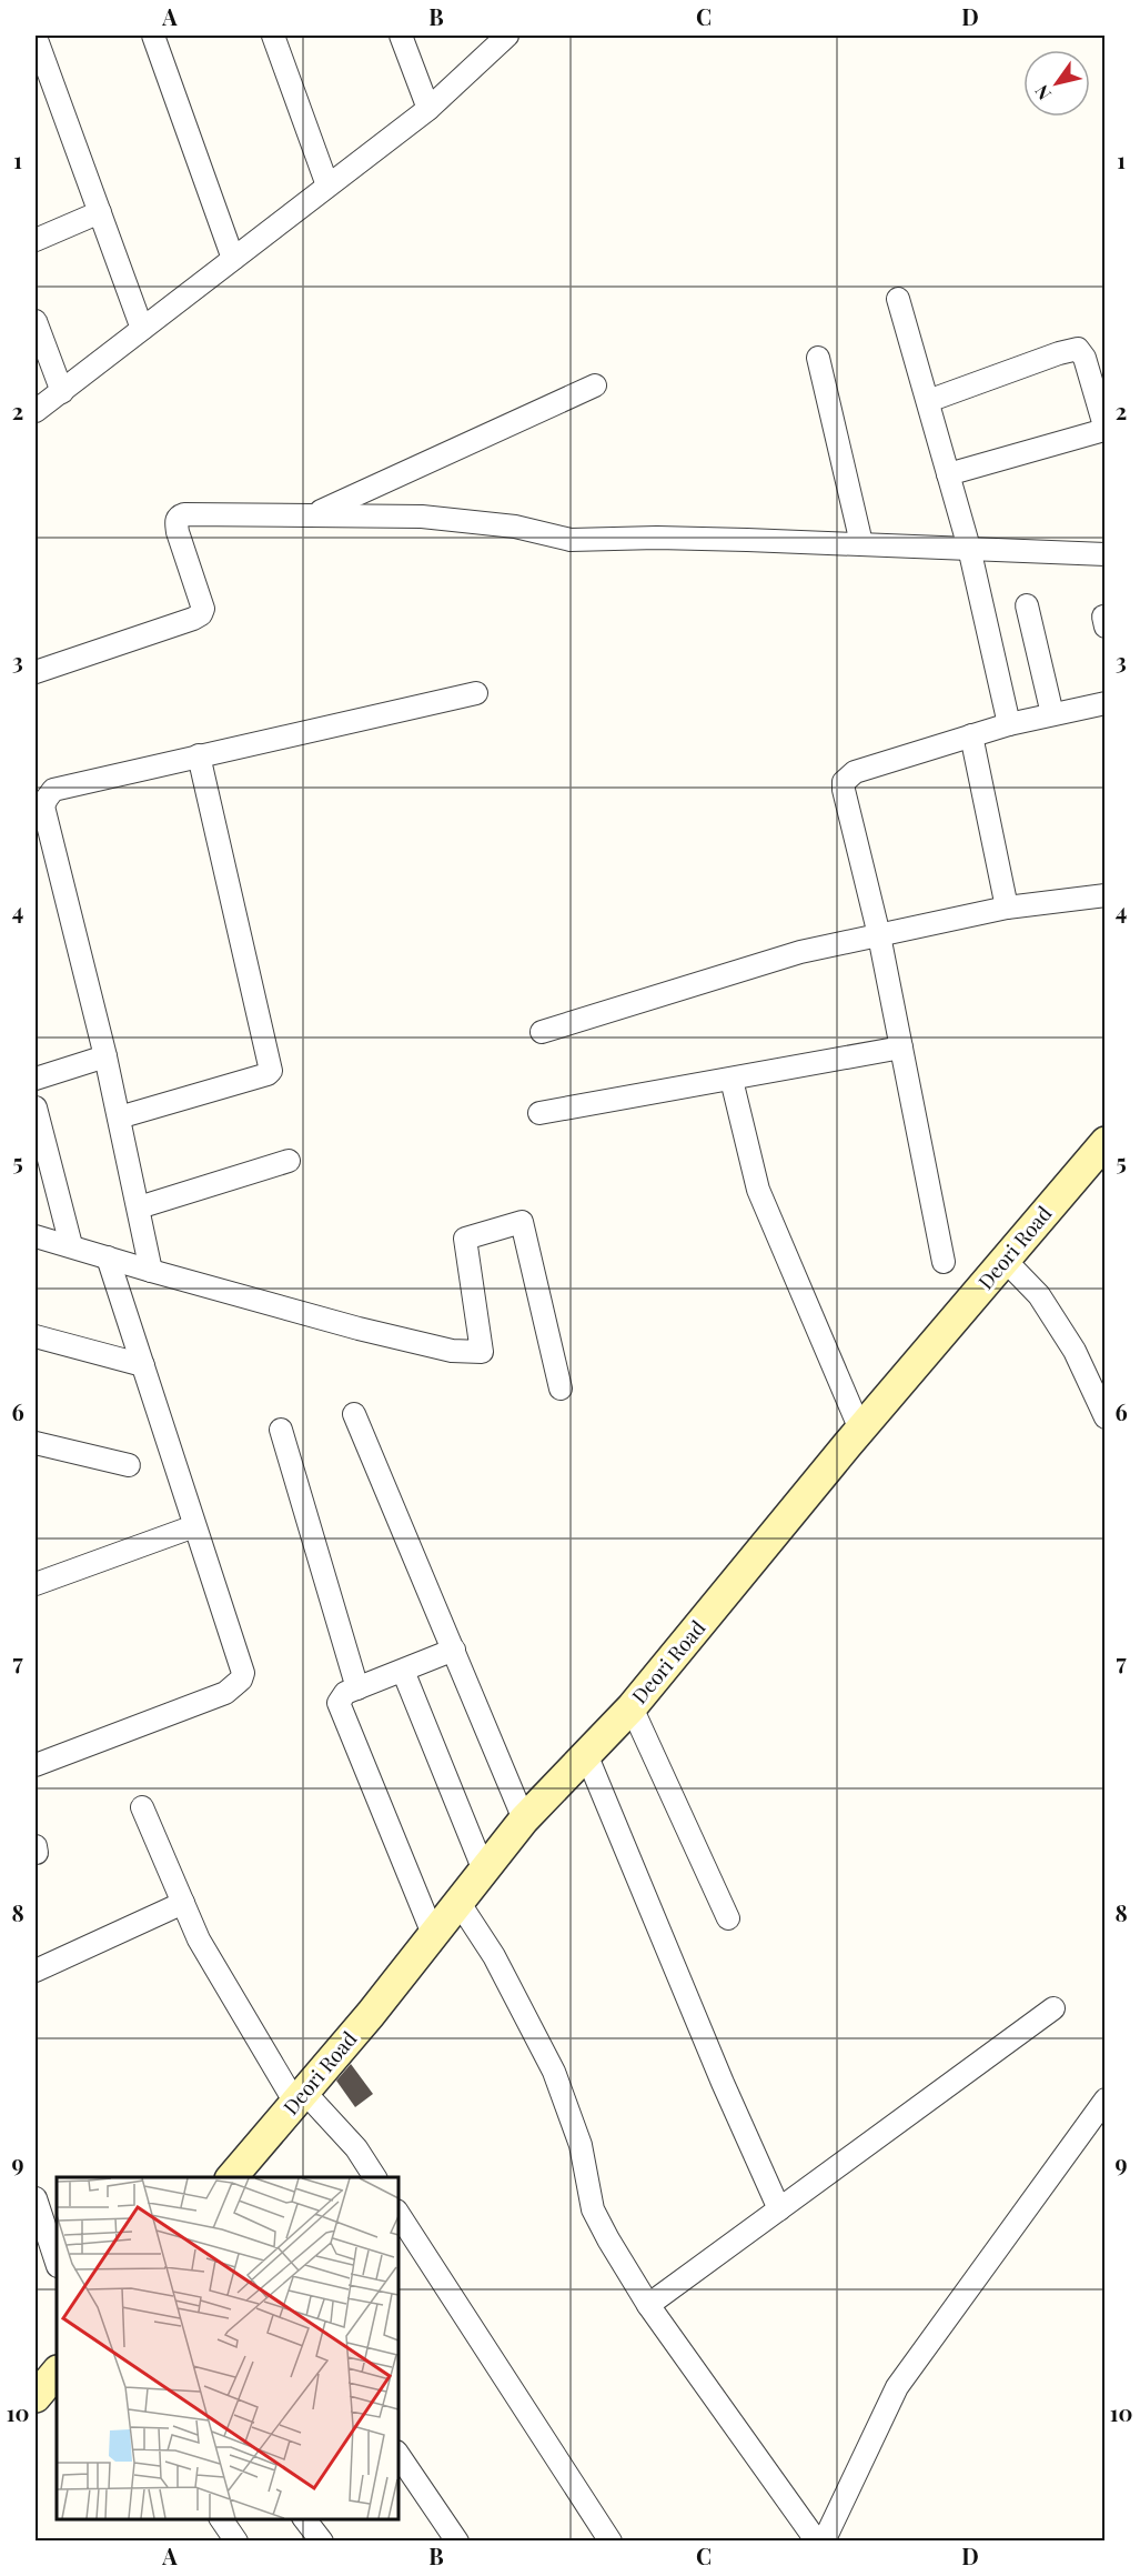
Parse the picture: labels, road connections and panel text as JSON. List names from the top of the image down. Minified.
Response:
{"streets":{"street":["Deori Road"]},"north":"bottom left","grid":{"columns":["A","B","C","D"],"rows":["1","2","3","4","5","6","7","8","9","10"]}}
